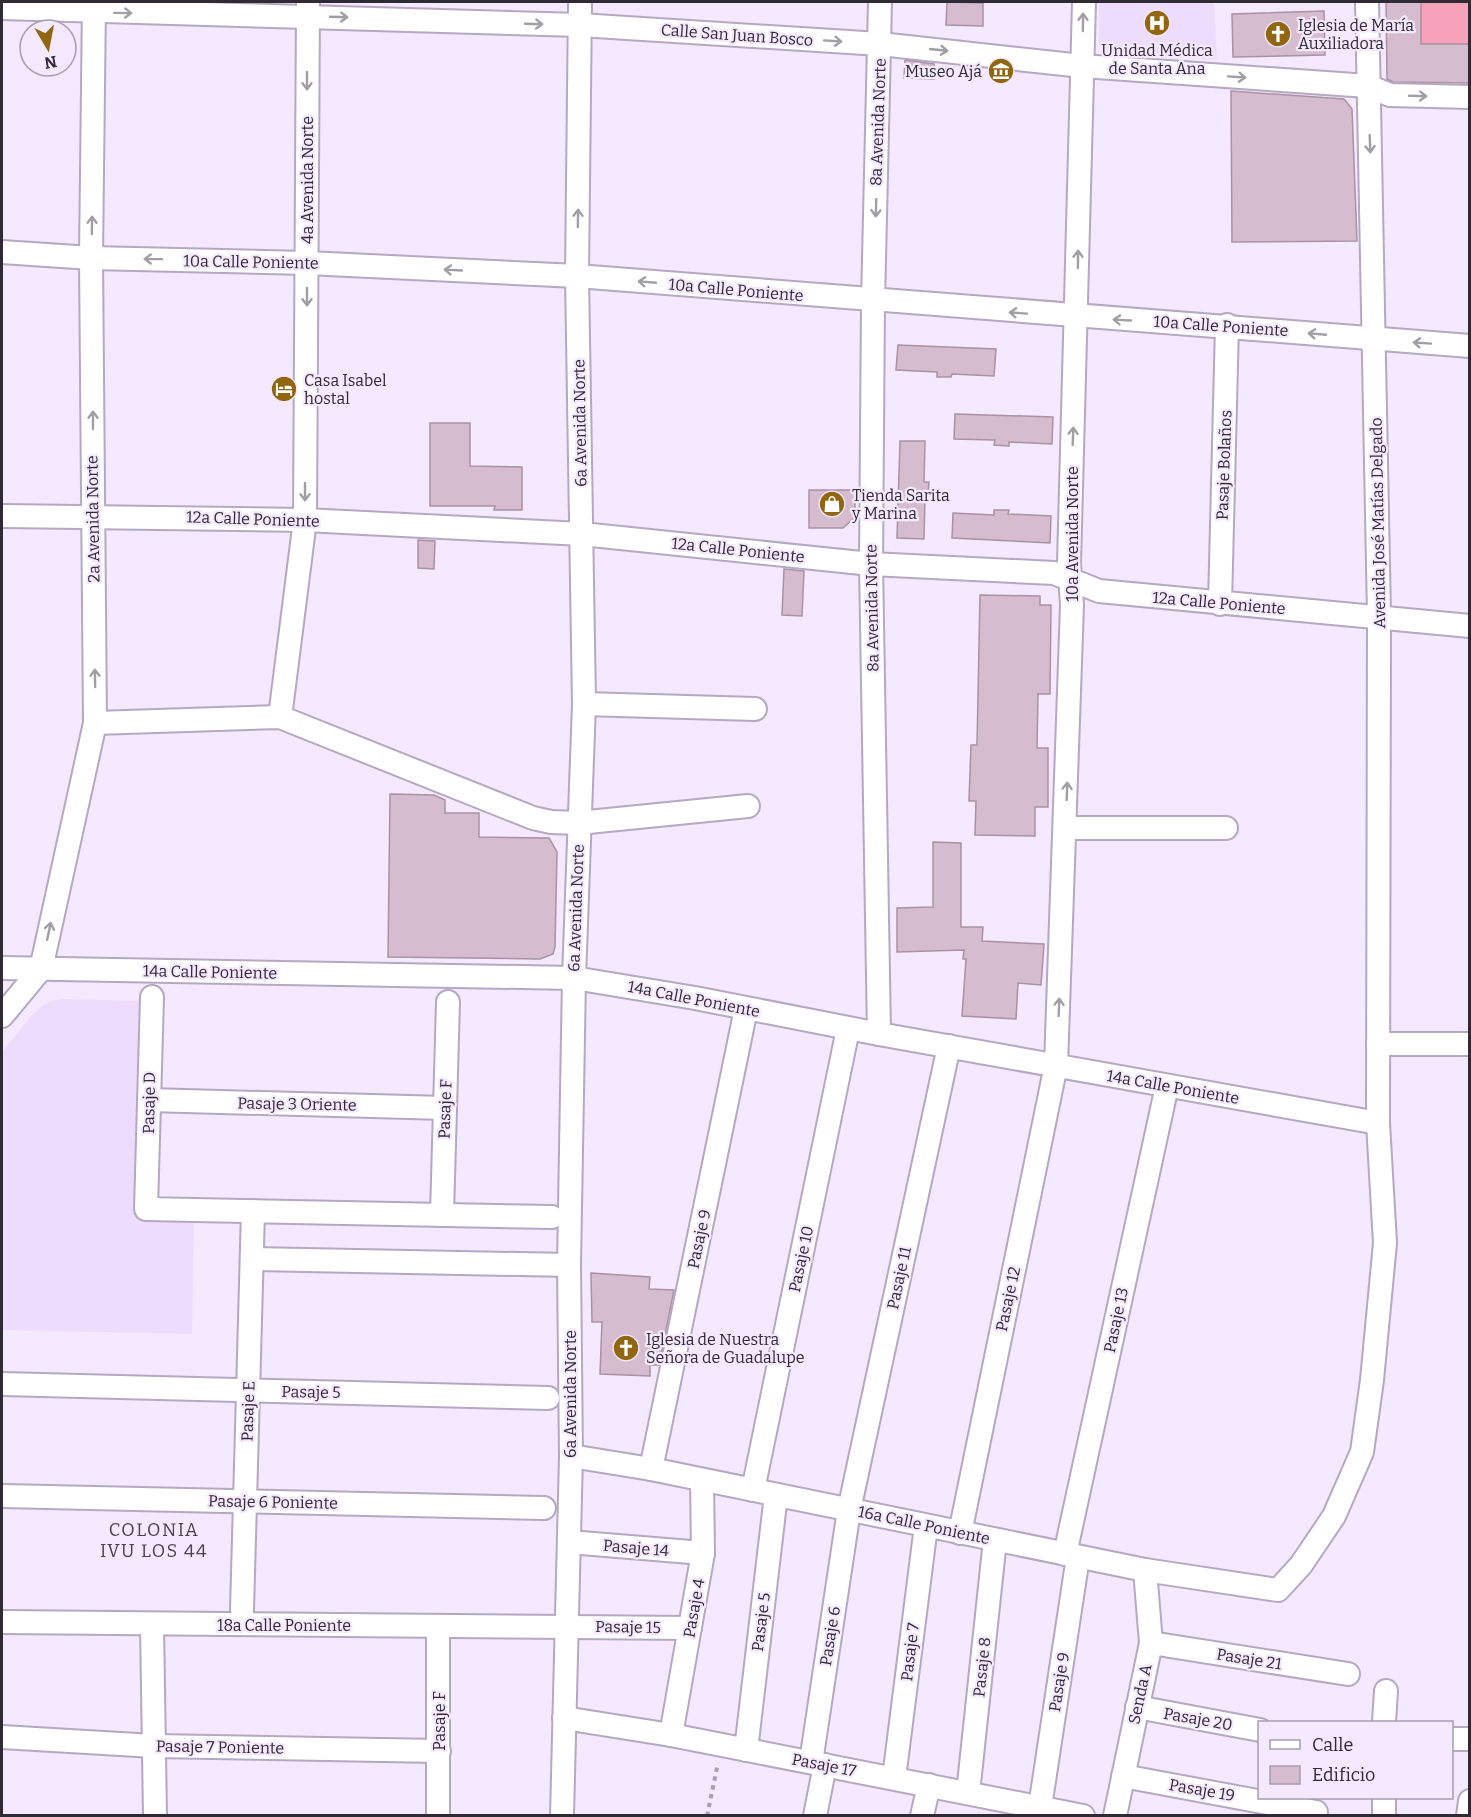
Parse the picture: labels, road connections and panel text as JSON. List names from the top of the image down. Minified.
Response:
{"streets":{"street":["Calle San Juan Bosco","8a Avenida Norte","4a Avenida Norte","10a Calle Poniente","6a Avenida Norte","Pasaje Bolaños","2a Avenida Norte","12a Calle Poniente","Avenida José Matías Delgado","10a Avenida Norte","14a Calle Poniente","Pasaje D","Pasaje 3 Oriente","Pasaje F","Pasaje 9","Pasaje 10","Pasaje 11","Pasaje 12","Pasaje 13","Pasaje 5","Pasaje E","Pasaje 6 Poniente","16a Calle Poniente","Pasaje 14","Pasaje 4","18a Calle Poniente","Pasaje 15","Pasaje 6","Pasaje 7","Pasaje 21","Pasaje 8","Senda A","Pasaje 20","Pasaje 7 Poniente","Pasaje 17","Pasaje 19"]},"crossings":[["Calle San Juan Bosco","8a Avenida Norte"],["Calle San Juan Bosco","4a Avenida Norte"],["Calle San Juan Bosco","6a Avenida Norte"],["Calle San Juan Bosco","2a Avenida Norte"],["Calle San Juan Bosco","Avenida José Matías Delgado"],["Calle San Juan Bosco","10a Avenida Norte"],["8a Avenida Norte","10a Calle Poniente"],["8a Avenida Norte","12a Calle Poniente"],["8a Avenida Norte","14a Calle Poniente"],["4a Avenida Norte","10a Calle Poniente"],["4a Avenida Norte","12a Calle Poniente"],["10a Calle Poniente","6a Avenida Norte"],["10a Calle Poniente","Pasaje Bolaños"],["10a Calle Poniente","2a Avenida Norte"],["10a Calle Poniente","Avenida José Matías Delgado"],["10a Calle Poniente","10a Avenida Norte"],["6a Avenida Norte","12a Calle Poniente"],["6a Avenida Norte","14a Calle Poniente"],["6a Avenida Norte","16a Calle Poniente"],["6a Avenida Norte","Pasaje 14"],["6a Avenida Norte","18a Calle Poniente"],["6a Avenida Norte","Pasaje 15"],["6a Avenida Norte","Pasaje 17"],["Pasaje Bolaños","12a Calle Poniente"],["2a Avenida Norte","12a Calle Poniente"],["2a Avenida Norte","14a Calle Poniente"],["12a Calle Poniente","Avenida José Matías Delgado"],["12a Calle Poniente","10a Avenida Norte"],["Avenida José Matías Delgado","14a Calle Poniente"],["Avenida José Matías Delgado","16a Calle Poniente"],["10a Avenida Norte","14a Calle Poniente"],["10a Avenida Norte","Pasaje 12"],["14a Calle Poniente","Pasaje 9"],["14a Calle Poniente","Pasaje 10"],["14a Calle Poniente","Pasaje 11"],["14a Calle Poniente","Pasaje 12"],["14a Calle Poniente","Pasaje 13"],["Pasaje D","Pasaje 3 Oriente"],["Pasaje D","Pasaje E"],["Pasaje 3 Oriente","Pasaje F"],["Pasaje F","18a Calle Poniente"],["Pasaje F","Pasaje 7 Poniente"],["Pasaje 9","Pasaje 13"],["Pasaje 9","16a Calle Poniente"],["Pasaje 9","Pasaje 17"],["Pasaje 10","16a Calle Poniente"],["Pasaje 11","16a Calle Poniente"],["Pasaje 11","Pasaje 6"],["Pasaje 12","16a Calle Poniente"],["Pasaje 13","16a Calle Poniente"],["Pasaje 5","Pasaje E"],["Pasaje 5","16a Calle Poniente"],["Pasaje 5","Pasaje 17"],["Pasaje E","Pasaje 6 Poniente"],["16a Calle Poniente","Pasaje 4"],["16a Calle Poniente","Pasaje 6"],["16a Calle Poniente","Pasaje 7"],["16a Calle Poniente","Pasaje 8"],["16a Calle Poniente","Senda A"],["Pasaje 14","Pasaje 4"],["Pasaje 4","Pasaje 15"],["Pasaje 4","Pasaje 17"],["18a Calle Poniente","Pasaje 15"],["Pasaje 6","Pasaje 17"],["Pasaje 7","Pasaje 17"],["Pasaje 21","Senda A"],["Pasaje 8","Pasaje 17"],["Senda A","Pasaje 20"],["Senda A","Pasaje 19"]],"one_way":["Calle San Juan Bosco","4a Avenida Norte","10a Calle Poniente","2a Avenida Norte","10a Avenida Norte"],"districts":["COLONIA IVU LOS 44"],"places":{"hospital":["Unidad Médica de Santa Ana"],"church":["Iglesia de María Auxiliadora","Iglesia de Nuestra Señora de Guadalupe"],"museum":["Museo Ajá"],"hotel":["Casa Isabel hostal"],"shop":["Tienda Sarita y Marina"]},"legend":["Calle","Edificio"],"north":"bottom"}
